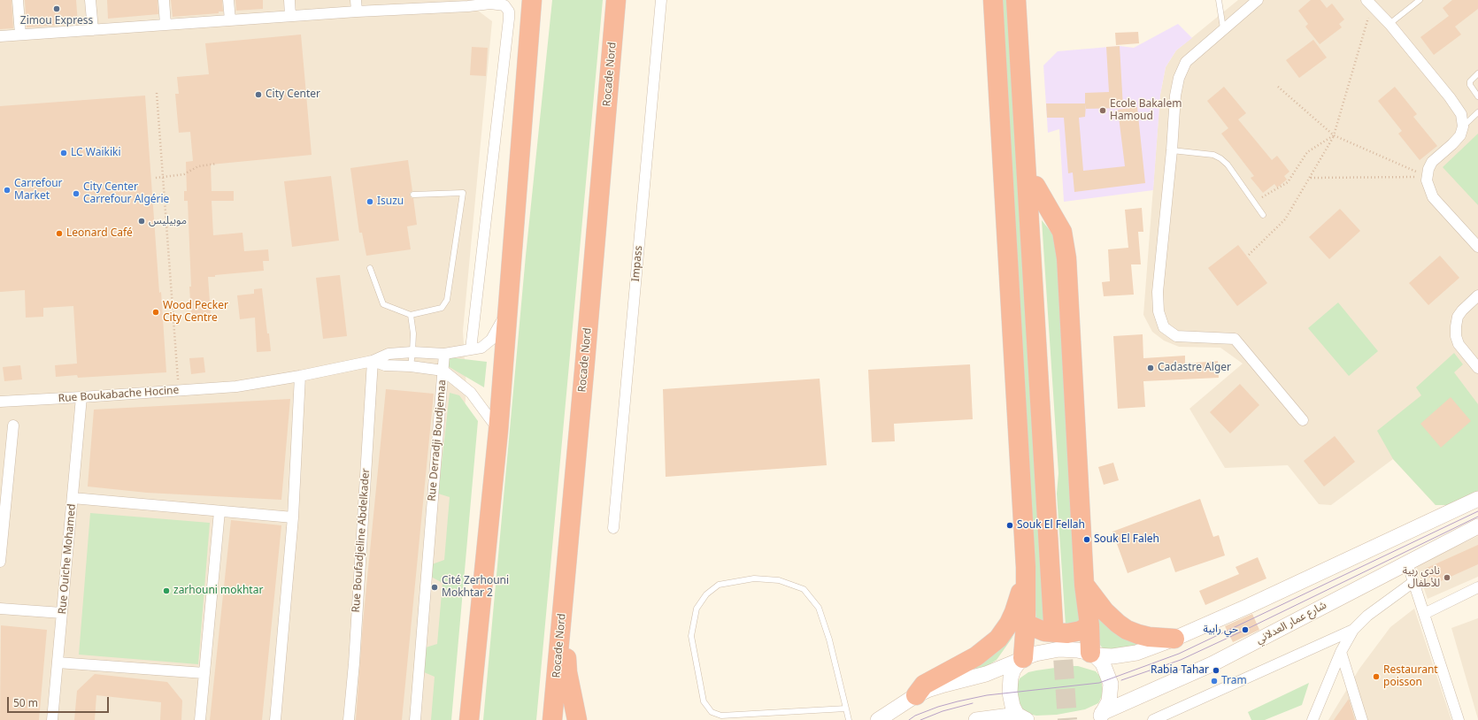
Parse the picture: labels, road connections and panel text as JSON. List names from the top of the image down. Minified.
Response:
{"streets":{"highway":["Rocade Nord"],"main road":["شارع عمار العدلاني"],"street":["Impass","Rue Boukabache Hocine","Rue Derradji Boudjemaa","Rue Boufadjeline Abdelkader","Rue Ouiche Mohamed"]},"crossings":[["Rue Boukabache Hocine","Rue Derradji Boudjemaa"],["Rue Boukabache Hocine","Rue Ouiche Mohamed"],["Rue Derradji Boudjemaa","Rue Boufadjeline Abdelkader"]],"places":["Zimou Express","City Center","Ecole Bakalem Hamoud","LC Waikiki","Carrefour Market","City Center Carrefour Algérie","Isuzu","موبيليس","Leonard Café","Wood Pecker City Centre","Cadastre Alger","Souk El Fellah","Souk El Faleh","نادي ربية للأطفال","Cité Zerhouni Mokhtar 2","zarhouni mokhtar","حي رابية","Rabia Tahar","Restaurant poisson","Tram"],"scale_bar":"50 m"}
